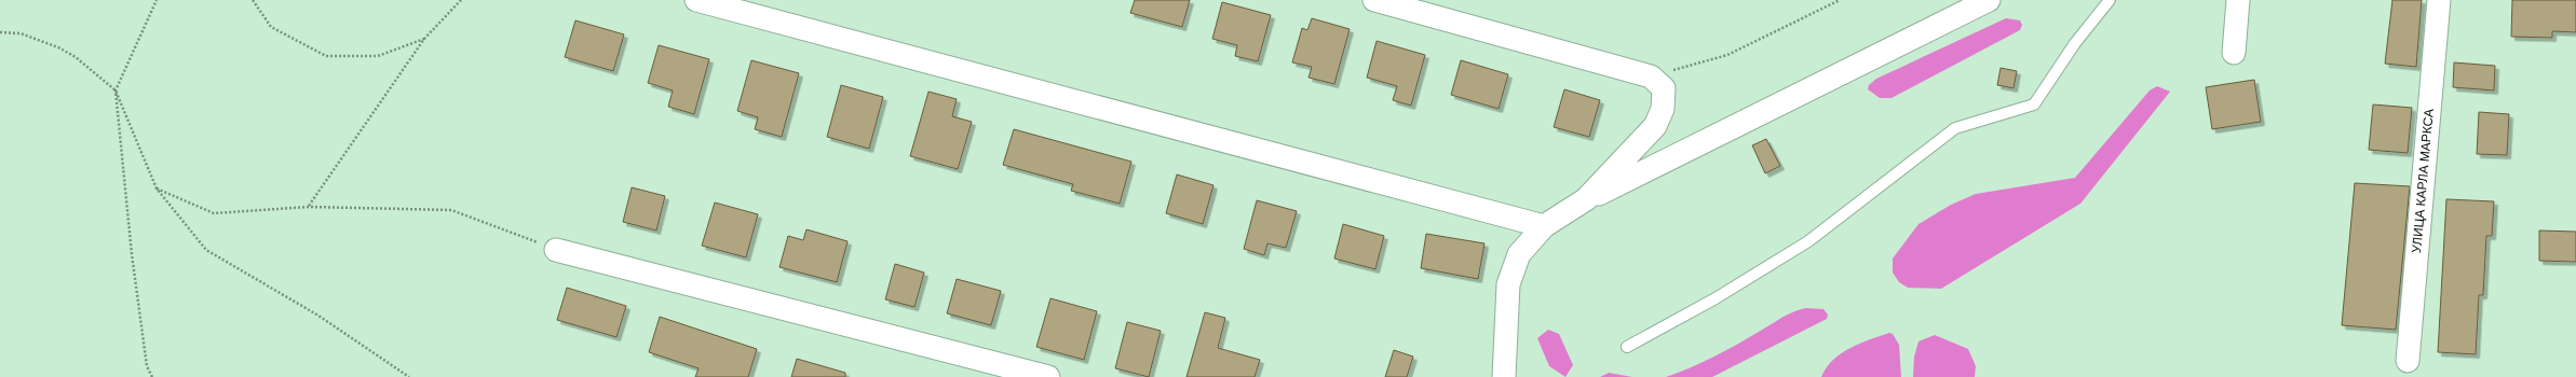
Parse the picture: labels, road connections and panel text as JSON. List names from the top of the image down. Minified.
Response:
{"streets":{"street":["УЛИЦА КАРЛА МАРКСА"]}}
